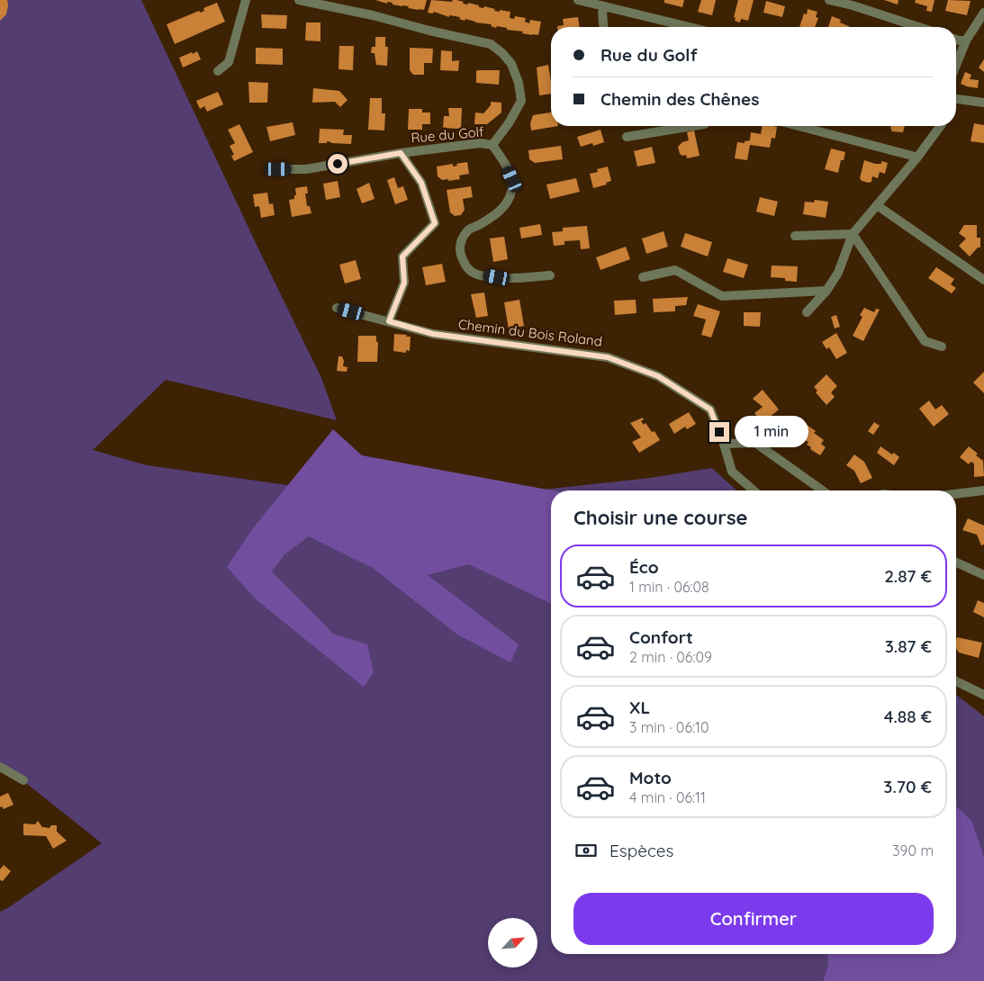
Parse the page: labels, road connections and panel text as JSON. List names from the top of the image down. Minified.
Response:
{"streets":{"street":["Rue du Golf","Chemin du Bois Roland"]},"north":"top right","page":{"banner":["Rue du Golf","Chemin des Chênes"],"bubble":"1 min","heading":"Choisir une course","list":[{"name":"Éco","note":"1 min · 06:08","value":"2.87 €"},{"name":"Confort","note":"2 min · 06:09","value":"3.87 €"},{"name":"XL","note":"3 min · 06:10","value":"4.88 €"},{"name":"Moto","note":"4 min · 06:11","value":"3.70 €"}],"pay":["Espèces","390 m"],"buttons":"Confirmer"}}
